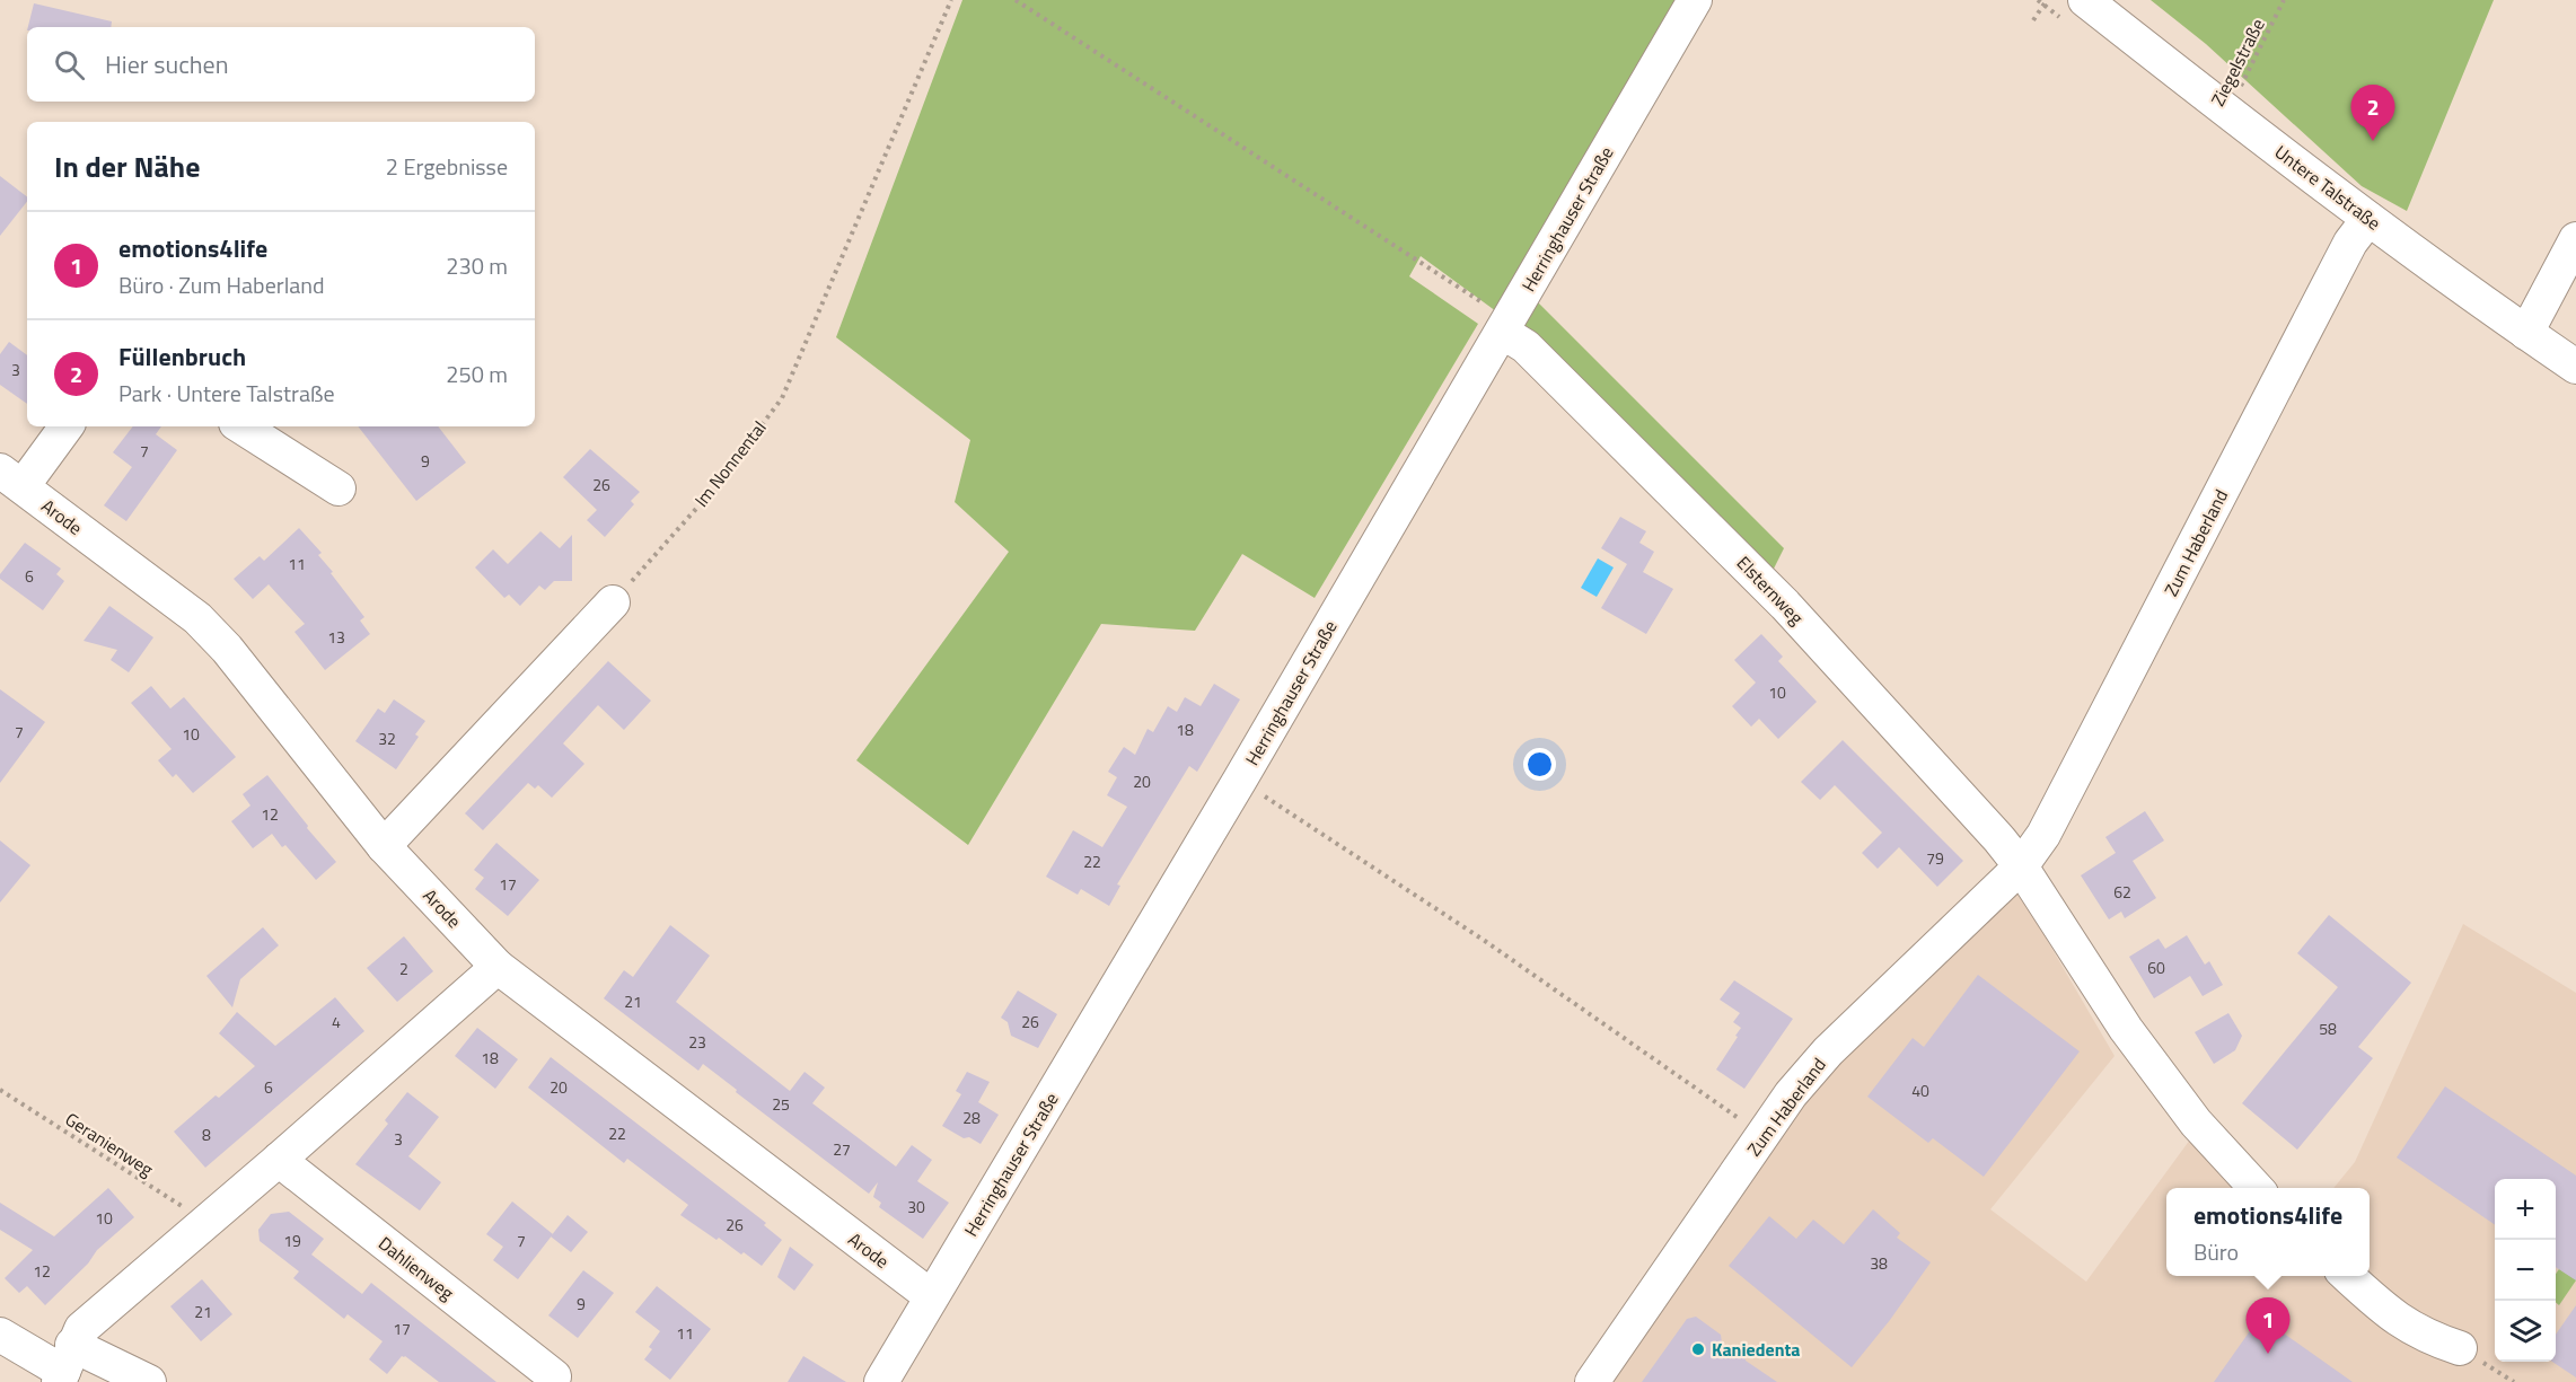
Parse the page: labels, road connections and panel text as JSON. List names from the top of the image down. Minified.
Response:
{"streets":{"street":["Untere Talstraße","Herringhauser Straße","Arode","Zum Haberland","Elsternweg","Dahlienweg"],"path":["Ziegelstraße","Im Nonnental","Geranienweg"]},"crossings":[["Ziegelstraße","Untere Talstraße"],["Untere Talstraße","Zum Haberland"],["Herringhauser Straße","Arode"],["Herringhauser Straße","Elsternweg"],["Zum Haberland","Elsternweg"]],"places":["Kaniedenta"],"house_numbers":["3","7","9","26","11","6","13","10","18","7","10","32","20","12","79","22","17","62","60","2","21","4","26","58","23","18","6","20","40","25","28","22","8","3","27","30","10","26","19","7","38","12","9","21","17","11"],"page":{"search":"Hier suchen","pins":["2","1"],"heading":["In der Nähe","2 Ergebnisse"],"list":[{"mark":"1","name":"emotions4life","note":"Büro · Zum Haberland","value":"230 m"},{"mark":"2","name":"Füllenbruch","note":"Park · Untere Talstraße","value":"250 m"}],"map_buttons":["+","−"],"popup":["emotions4life","Büro"]}}
